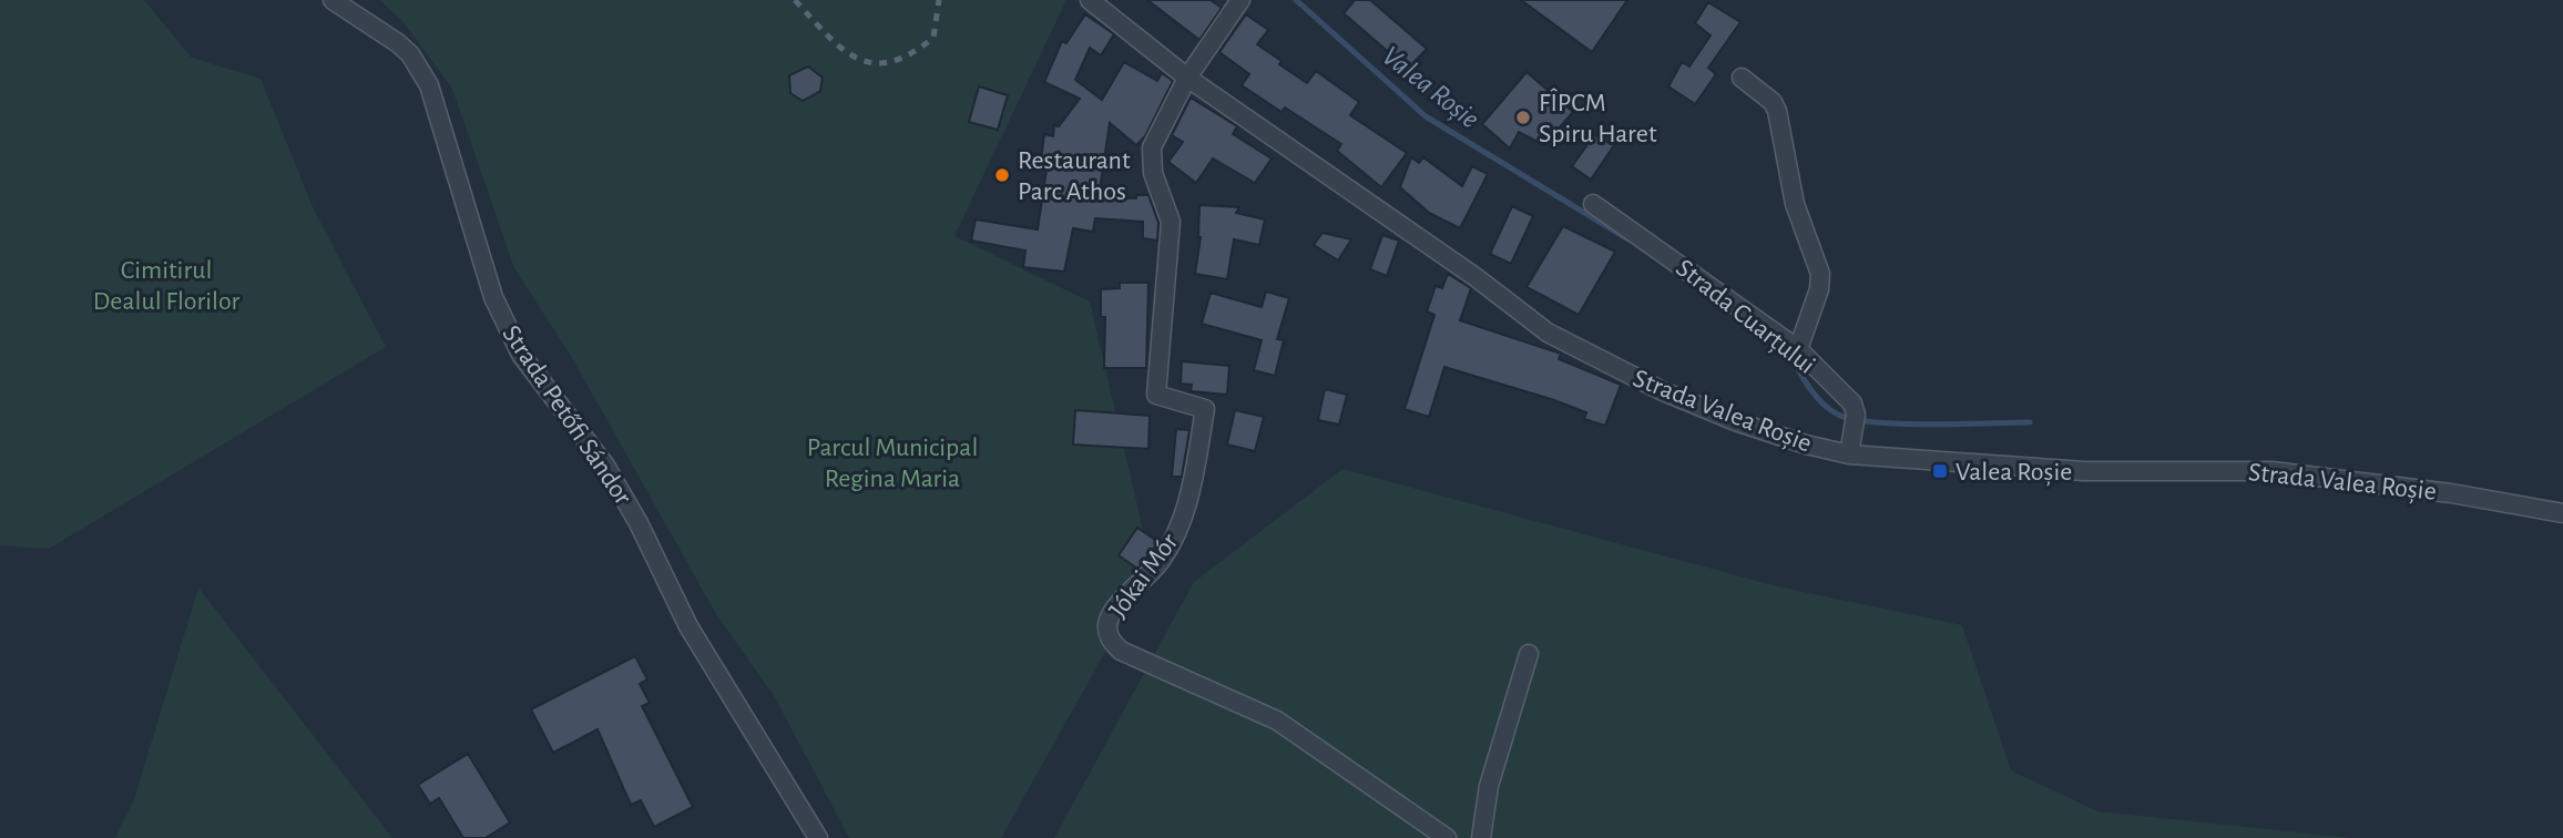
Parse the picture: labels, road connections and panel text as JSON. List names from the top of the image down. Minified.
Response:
{"streets":{"street":["Strada Cuarțului","Strada Valea Roșie","Strada Petőfi Sándor","Jókai Mór"]},"crossings":[["Strada Cuarțului","Strada Valea Roșie"],["Strada Valea Roșie","Jókai Mór"]],"water":["Valea Roșie"],"parks":["Cimitirul Dealul Florilor","Parcul Municipal Regina Maria"],"places":{"other":["FÎPCM Spiru Haret","Restaurant Parc Athos"],"transit":["Valea Roșie"]}}
